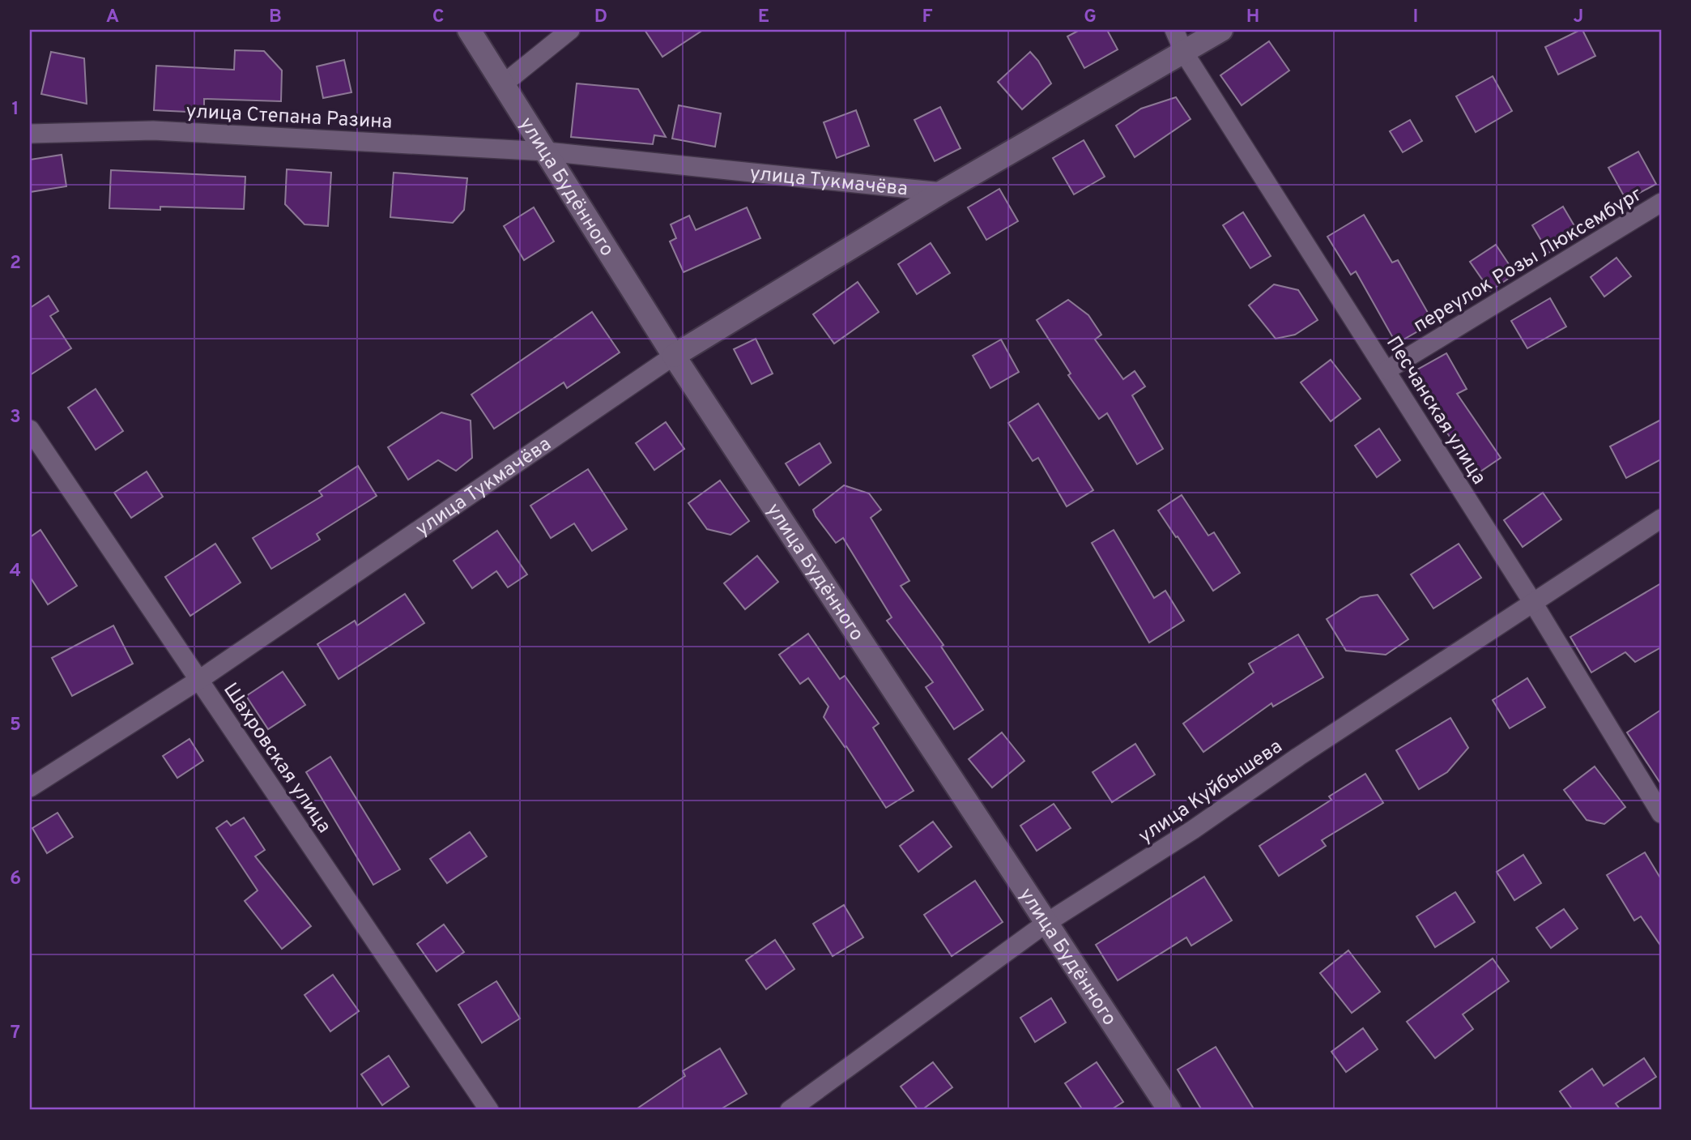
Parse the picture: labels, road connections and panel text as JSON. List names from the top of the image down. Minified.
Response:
{"streets":{"street":["улица Степана Разина","улица Тукмачёва","улица Будённого","переулок Розы Люксембург","Песчанская улица","Шахровская улица","улица Куйбышева"]},"crossings":[["улица Степана Разина","улица Тукмачёва"],["улица Степана Разина","улица Будённого"],["улица Тукмачёва","улица Будённого"],["улица Тукмачёва","Песчанская улица"],["улица Тукмачёва","Шахровская улица"],["улица Будённого","улица Куйбышева"],["переулок Розы Люксембург","Песчанская улица"],["Песчанская улица","улица Куйбышева"]],"grid":{"columns":["A","B","C","D","E","F","G","H","I","J"],"rows":["1","2","3","4","5","6","7"]}}
